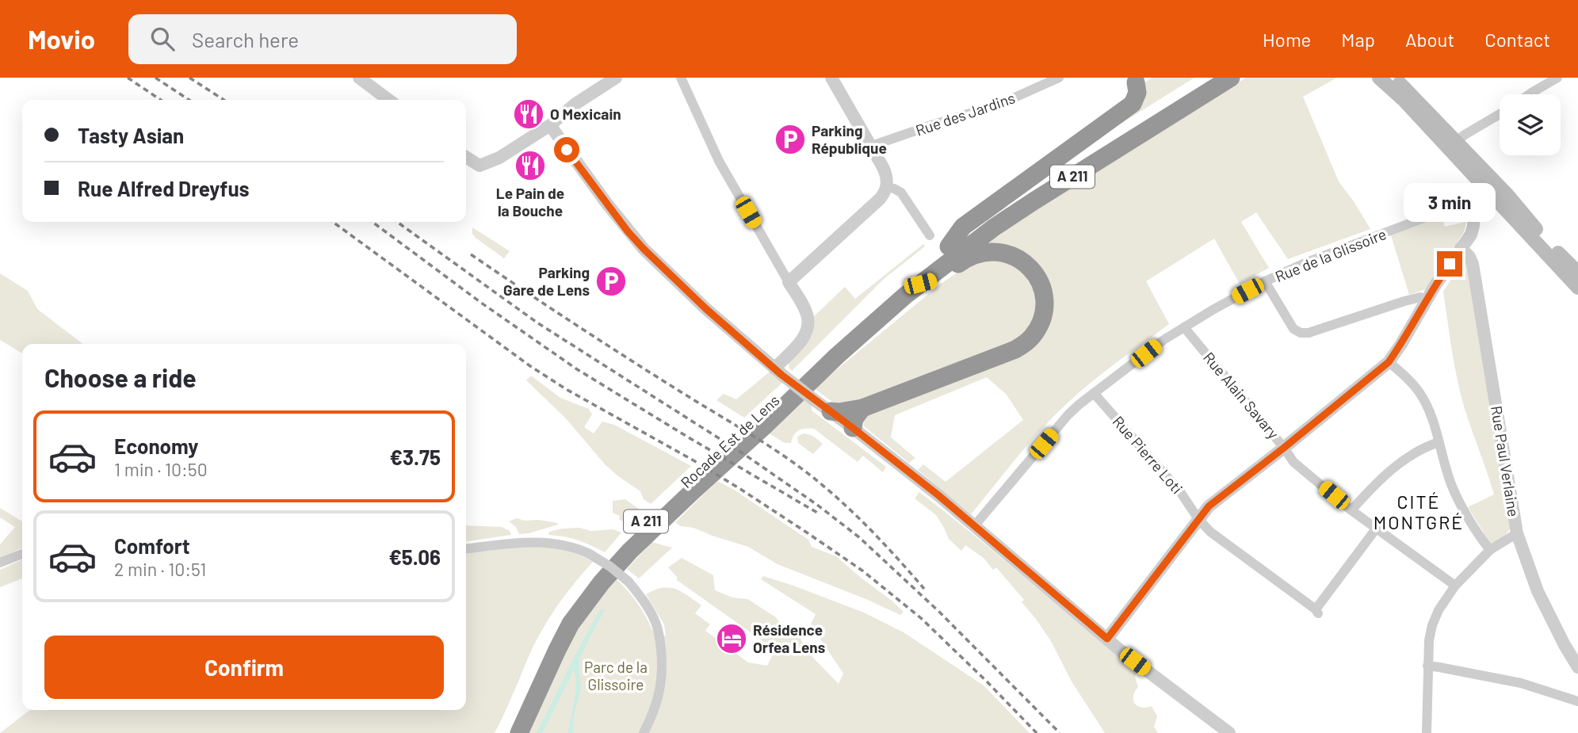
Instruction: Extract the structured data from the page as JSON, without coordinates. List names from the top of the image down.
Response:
{
  "streets": {
    "highway": ["A 211", "Rocade Est de Lens"],
    "street": [
      "Rue des Jardins",
      "Rue de la Glissoire",
      "Rue Alain Savary",
      "Rue Pierre Loti",
      "Rue Paul Verlaine"
    ]
  },
  "crossings": [
    ["A 211", "Rocade Est de Lens"],
    ["Rue de la Glissoire", "Rue Alain Savary"],
    ["Rue de la Glissoire", "Rue Pierre Loti"],
    ["Rue Alain Savary", "Rue Pierre Loti"]
  ],
  "districts": ["CITÉ MONTGRÉ"],
  "parks": ["Parc de la Glissoire"],
  "places": {
    "restaurant": ["O Mexicain", "Le Pain de la Bouche"],
    "parking": ["Parking République", "Parking Gare de Lens"],
    "hotel": ["Résidence Orfea Lens"]
  },
  "page": {
    "header": "Movio",
    "search": "Search here",
    "nav": [
      "Home",
      "Map",
      "About",
      "Contact"
    ],
    "banner": ["Tasty Asian", "Rue Alfred Dreyfus"],
    "bubble": "3 min",
    "heading": "Choose a ride",
    "list": [
      {
        "name": "Economy",
        "note": "1 min · 10:50",
        "value": "€3.75"
      },
      {
        "name": "Comfort",
        "note": "2 min · 10:51",
        "value": "€5.06"
      }
    ],
    "buttons": "Confirm"
  }
}
